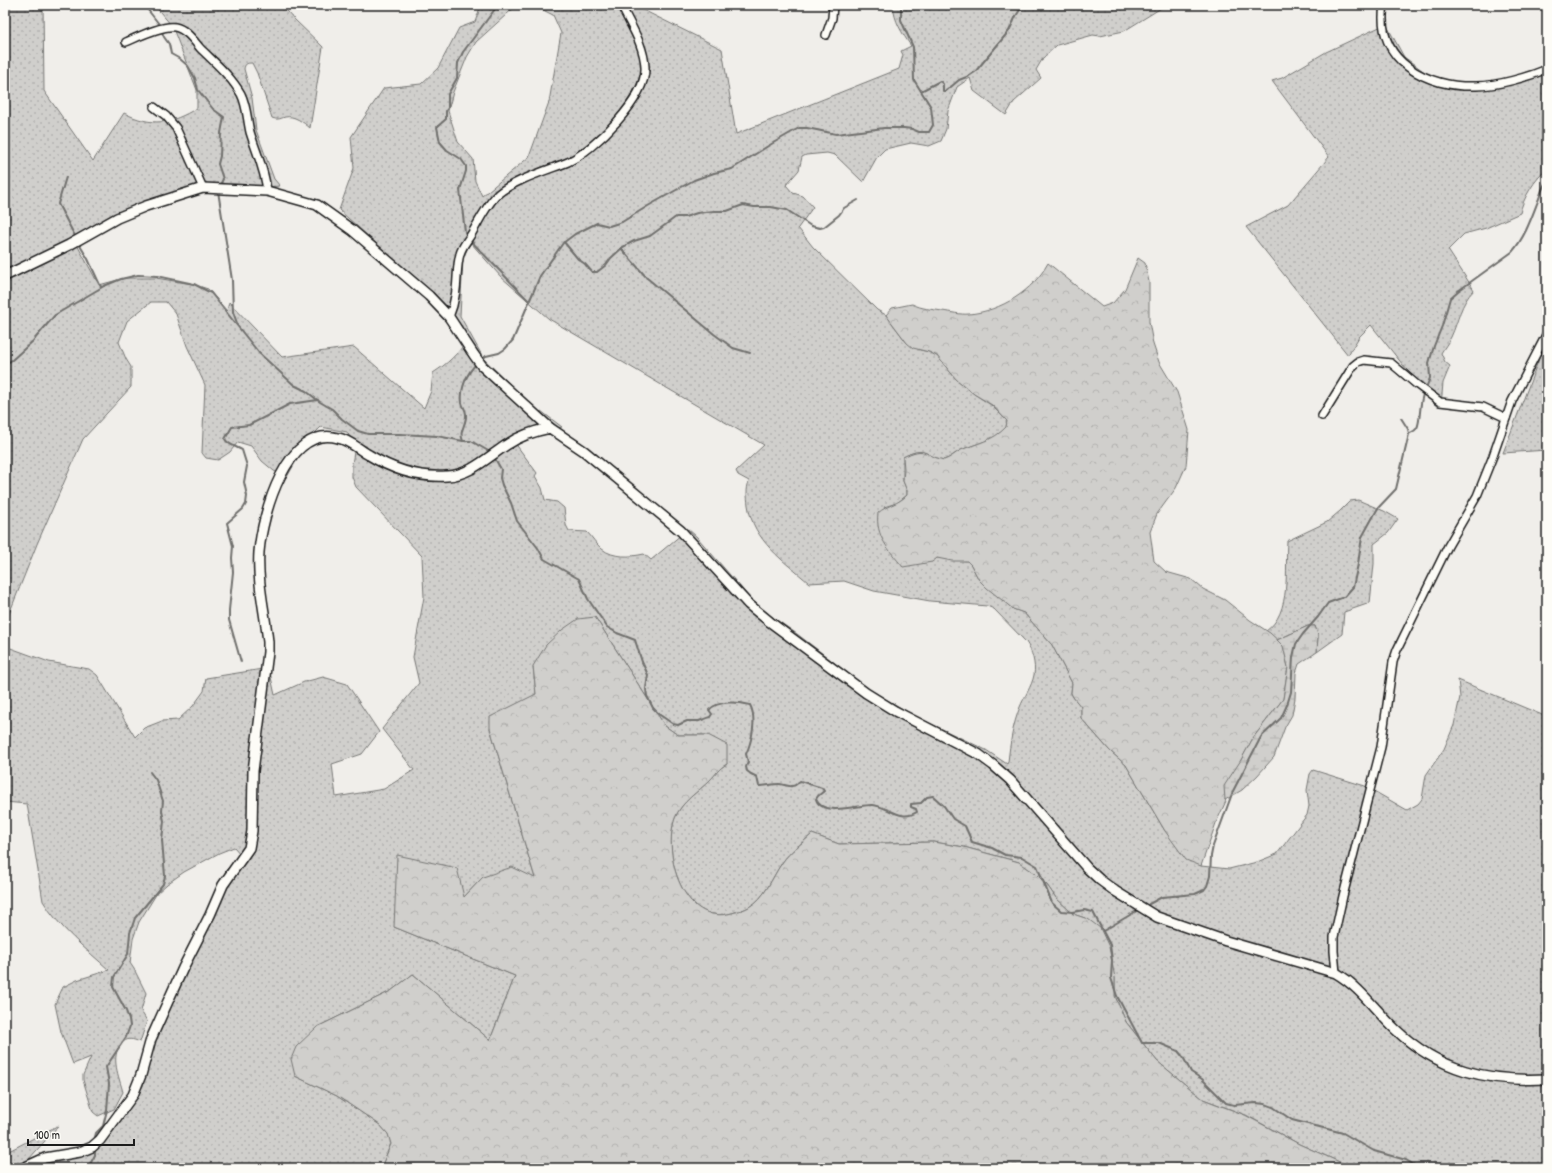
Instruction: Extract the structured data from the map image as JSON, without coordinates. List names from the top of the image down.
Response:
{
  "scale_bar": "100 m"
}
